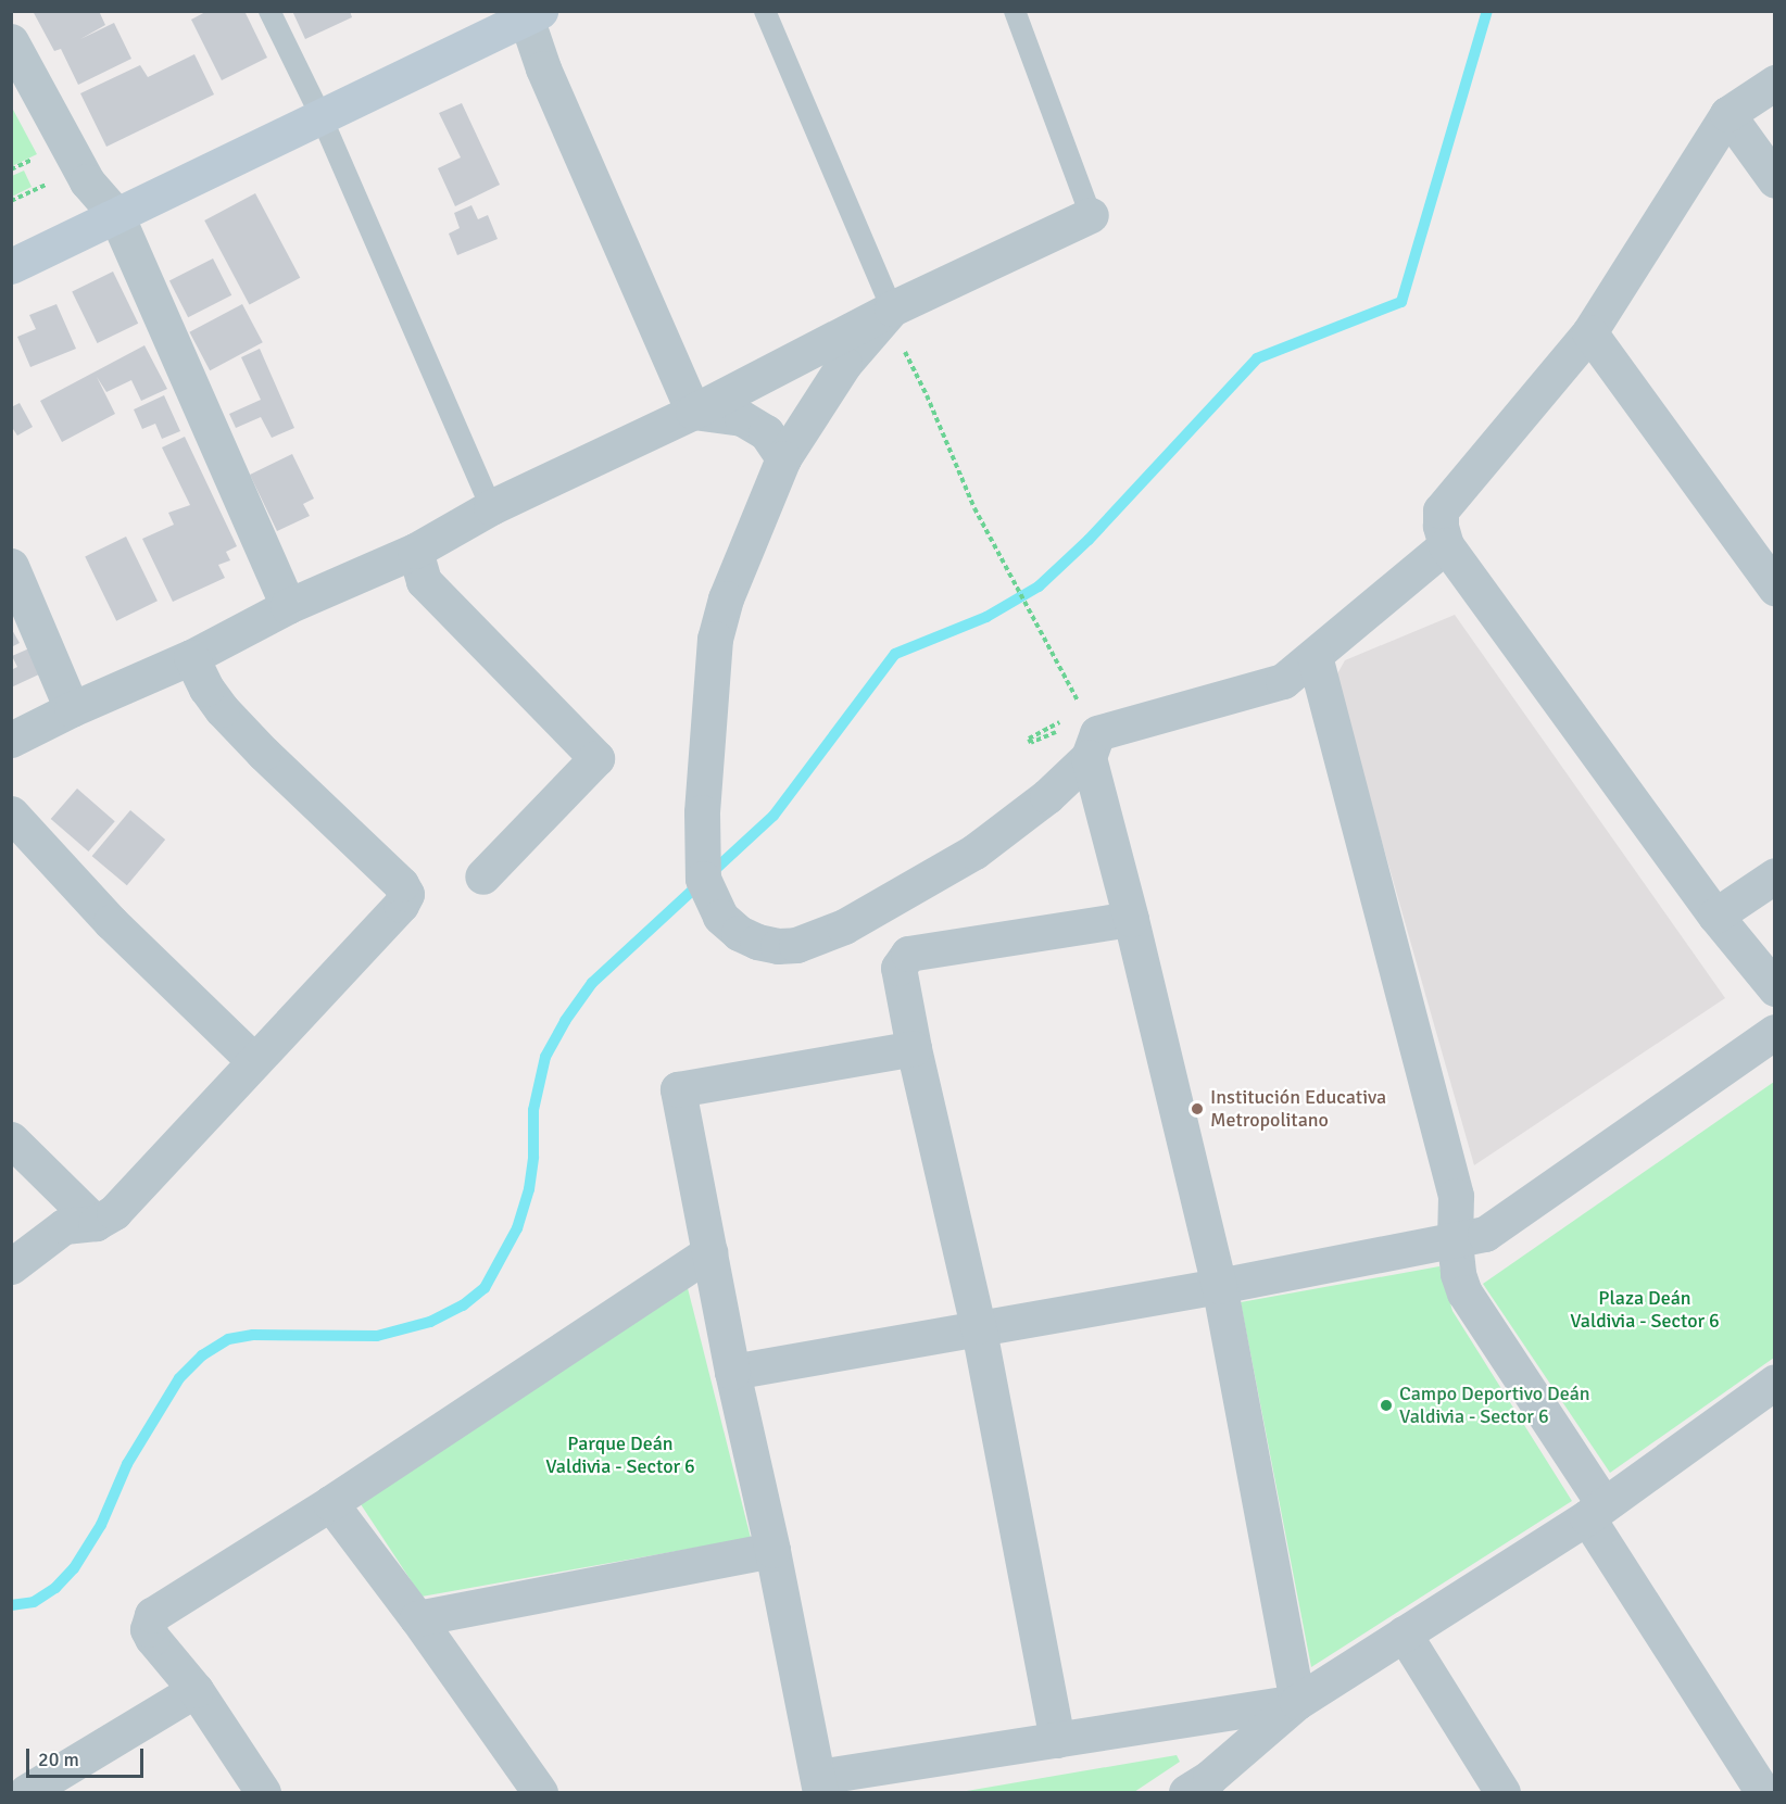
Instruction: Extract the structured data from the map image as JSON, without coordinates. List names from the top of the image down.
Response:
{
  "parks": ["Plaza Deán Valdivia - Sector 6", "Parque Deán Valdivia - Sector 6"],
  "places": ["Institución Educativa Metropolitano", "Campo Deportivo Deán Valdivia - Sector 6"],
  "scale_bar": "20 m"
}
